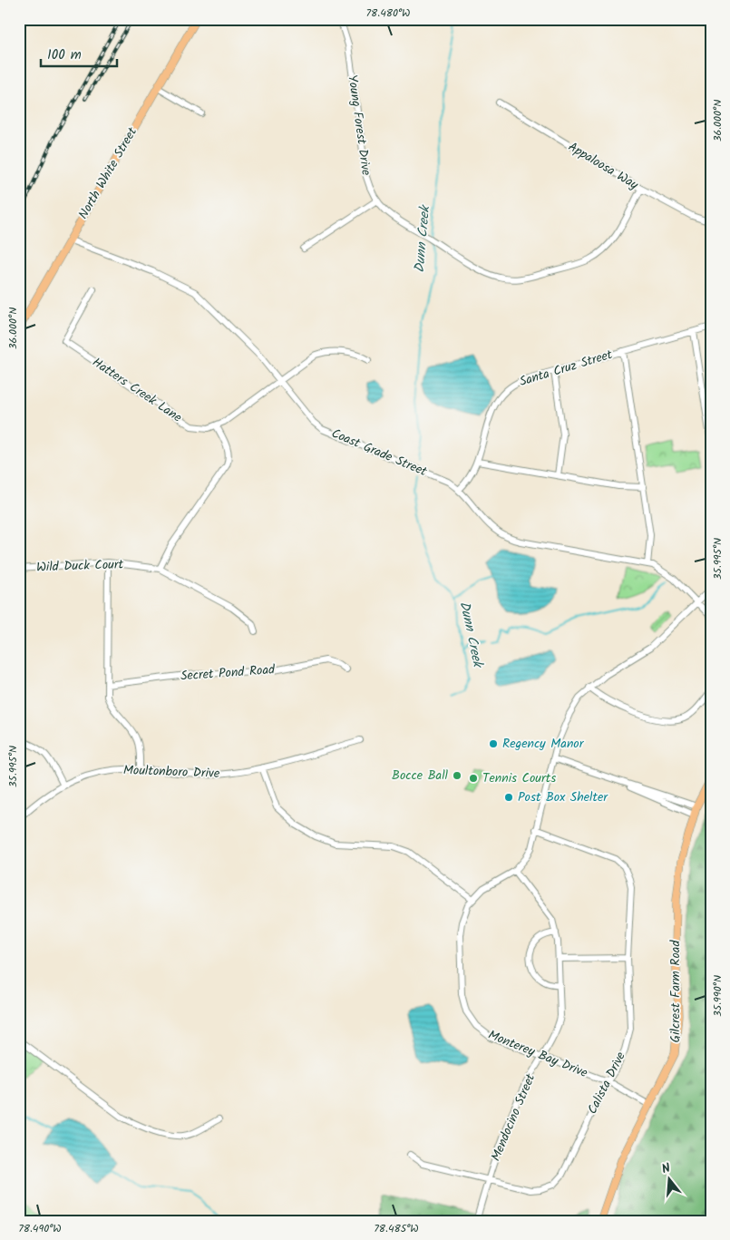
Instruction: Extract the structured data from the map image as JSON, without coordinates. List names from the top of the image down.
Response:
{
  "streets": {
    "main road": ["North White Street", "Gilcrest Farm Road"],
    "street": [
      "Young Forest Drive",
      "Appaloosa Way",
      "Santa Cruz Street",
      "Hatters Creek Lane",
      "Coast Grade Street",
      "Wild Duck Court",
      "Secret Pond Road",
      "Moultonboro Drive",
      "Monterey Bay Drive",
      "Calista Drive",
      "Mendocino Street"
    ]
  },
  "crossings": [
    ["Young Forest Drive", "Appaloosa Way"],
    ["North White Street", "Coast Grade Street"],
    ["Santa Cruz Street", "Coast Grade Street"],
    ["Coast Grade Street", "Monterey Bay Drive"],
    ["Gilcrest Farm Road", "Monterey Bay Drive"],
    ["Monterey Bay Drive", "Calista Drive"],
    ["Monterey Bay Drive", "Mendocino Street"],
    ["Calista Drive", "Mendocino Street"]
  ],
  "water": ["Dunn Creek"],
  "places": [
    "Regency Manor",
    "Bocce Ball",
    "Tennis Courts",
    "Post Box Shelter"
  ],
  "scale_bar": "100 m",
  "north": "top",
  "coordinates": [
    "78.480°W",
    "36.000°N",
    "35.995°N",
    "35.990°N",
    "78.490°W",
    "78.485°W"
  ]
}
